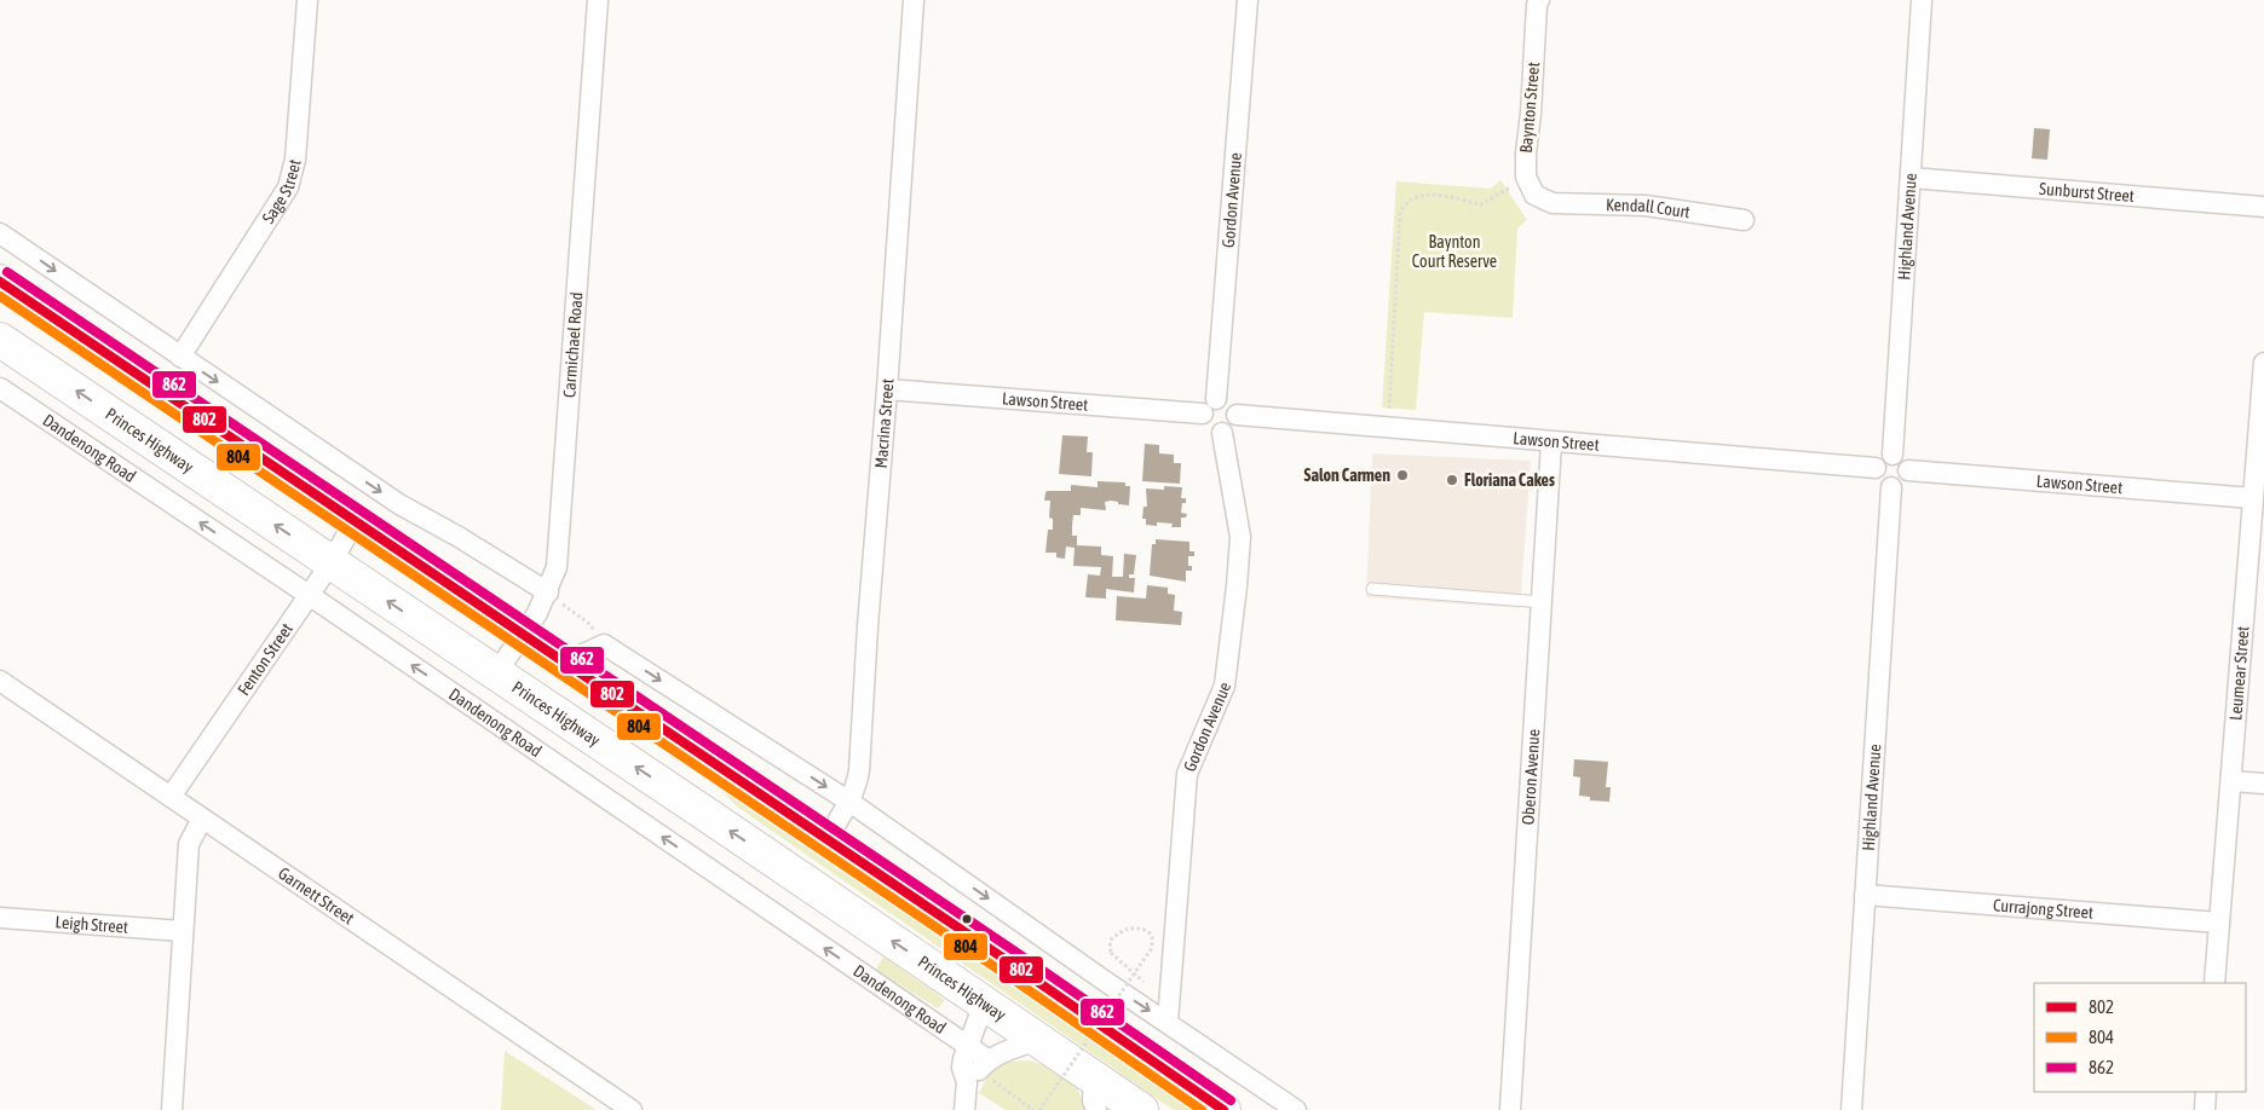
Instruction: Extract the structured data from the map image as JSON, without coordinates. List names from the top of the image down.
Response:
{
  "streets": {
    "highway": ["Princes Highway"],
    "street": [
      "Baynton Street",
      "Sage Street",
      "Sunburst Street",
      "Gordon Avenue",
      "Kendall Court",
      "Highland Avenue",
      "Carmichael Road",
      "Lawson Street",
      "Macrina Street",
      "Dandenong Road",
      "Fenton Street",
      "Leumear Street",
      "Oberon Avenue",
      "Garnett Street",
      "Currajong Street",
      "Leigh Street"
    ]
  },
  "crossings": [
    ["Baynton Street", "Kendall Court"],
    ["Sunburst Street", "Highland Avenue"],
    ["Gordon Avenue", "Lawson Street"],
    ["Highland Avenue", "Lawson Street"],
    ["Highland Avenue", "Currajong Street"],
    ["Carmichael Road", "Princes Highway"],
    ["Lawson Street", "Macrina Street"],
    ["Lawson Street", "Leumear Street"],
    ["Lawson Street", "Oberon Avenue"],
    ["Princes Highway", "Fenton Street"],
    ["Dandenong Road", "Fenton Street"],
    ["Fenton Street", "Garnett Street"],
    ["Leumear Street", "Currajong Street"]
  ],
  "parks": ["Baynton Court Reserve"],
  "places": ["Salon Carmen", "Floriana Cakes"],
  "lines": ["transit line 862", "transit line 802", "transit line 804"],
  "legend": ["802", "804", "862"]
}
